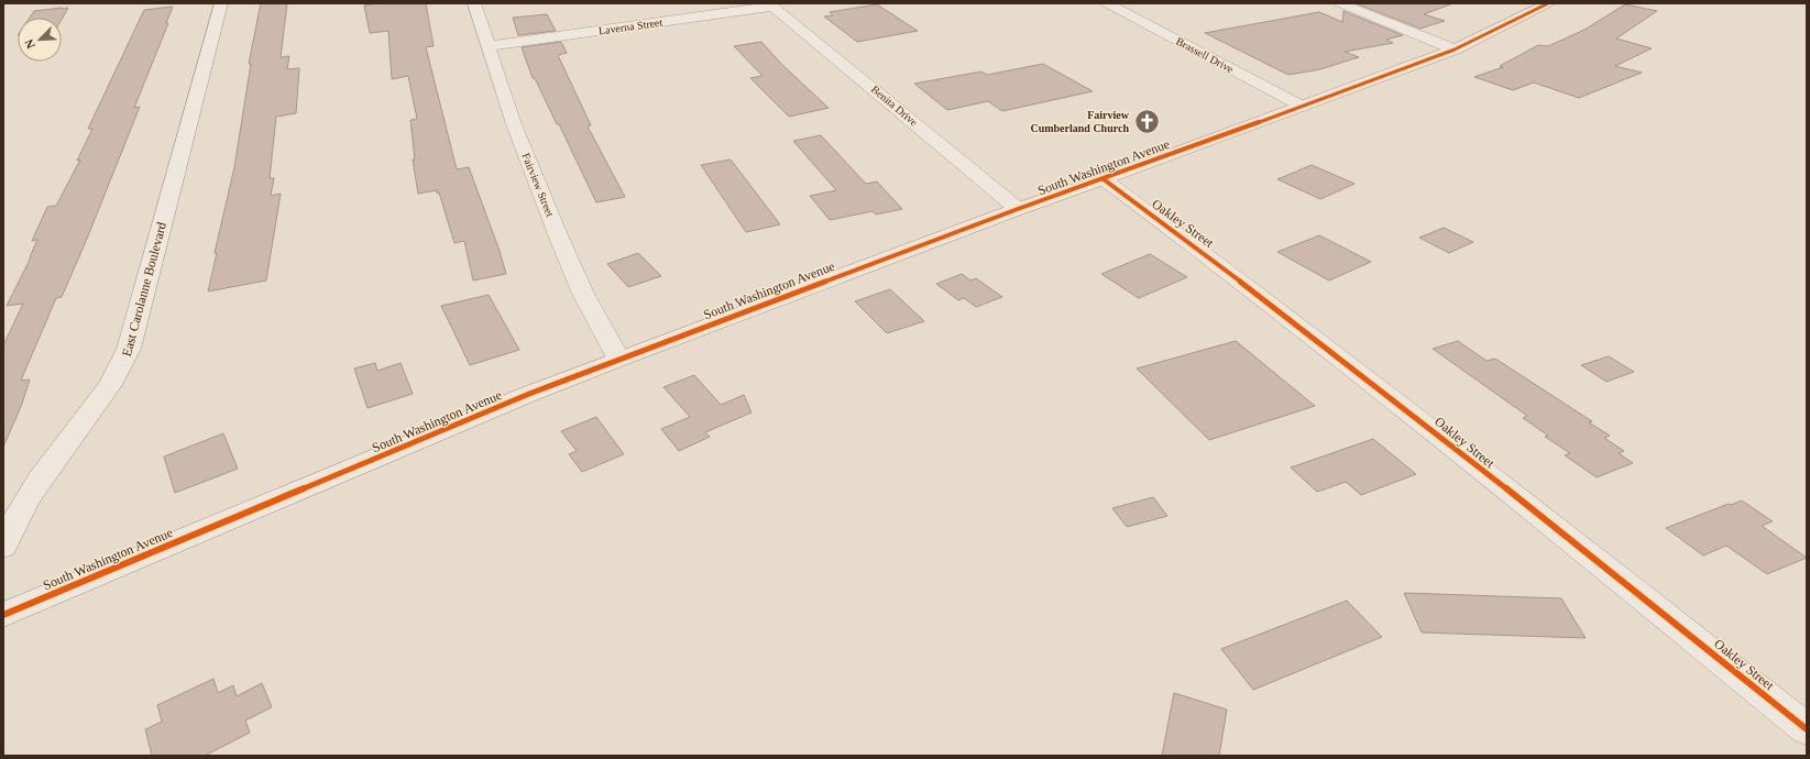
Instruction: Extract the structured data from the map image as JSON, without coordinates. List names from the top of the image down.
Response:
{
  "streets": {
    "street": [
      "Laverna Street",
      "Brassell Drive",
      "Benita Drive",
      "South Washington Avenue",
      "Fairview Street",
      "Oakley Street",
      "East Carolanne Boulevard"
    ]
  },
  "crossings": [
    ["Laverna Street", "Benita Drive"],
    ["Laverna Street", "Fairview Street"],
    ["Brassell Drive", "South Washington Avenue"],
    ["Benita Drive", "South Washington Avenue"],
    ["South Washington Avenue", "Fairview Street"],
    ["South Washington Avenue", "Oakley Street"]
  ],
  "places": {
    "church": ["Fairview Cumberland Church"]
  },
  "north": "bottom left"
}
